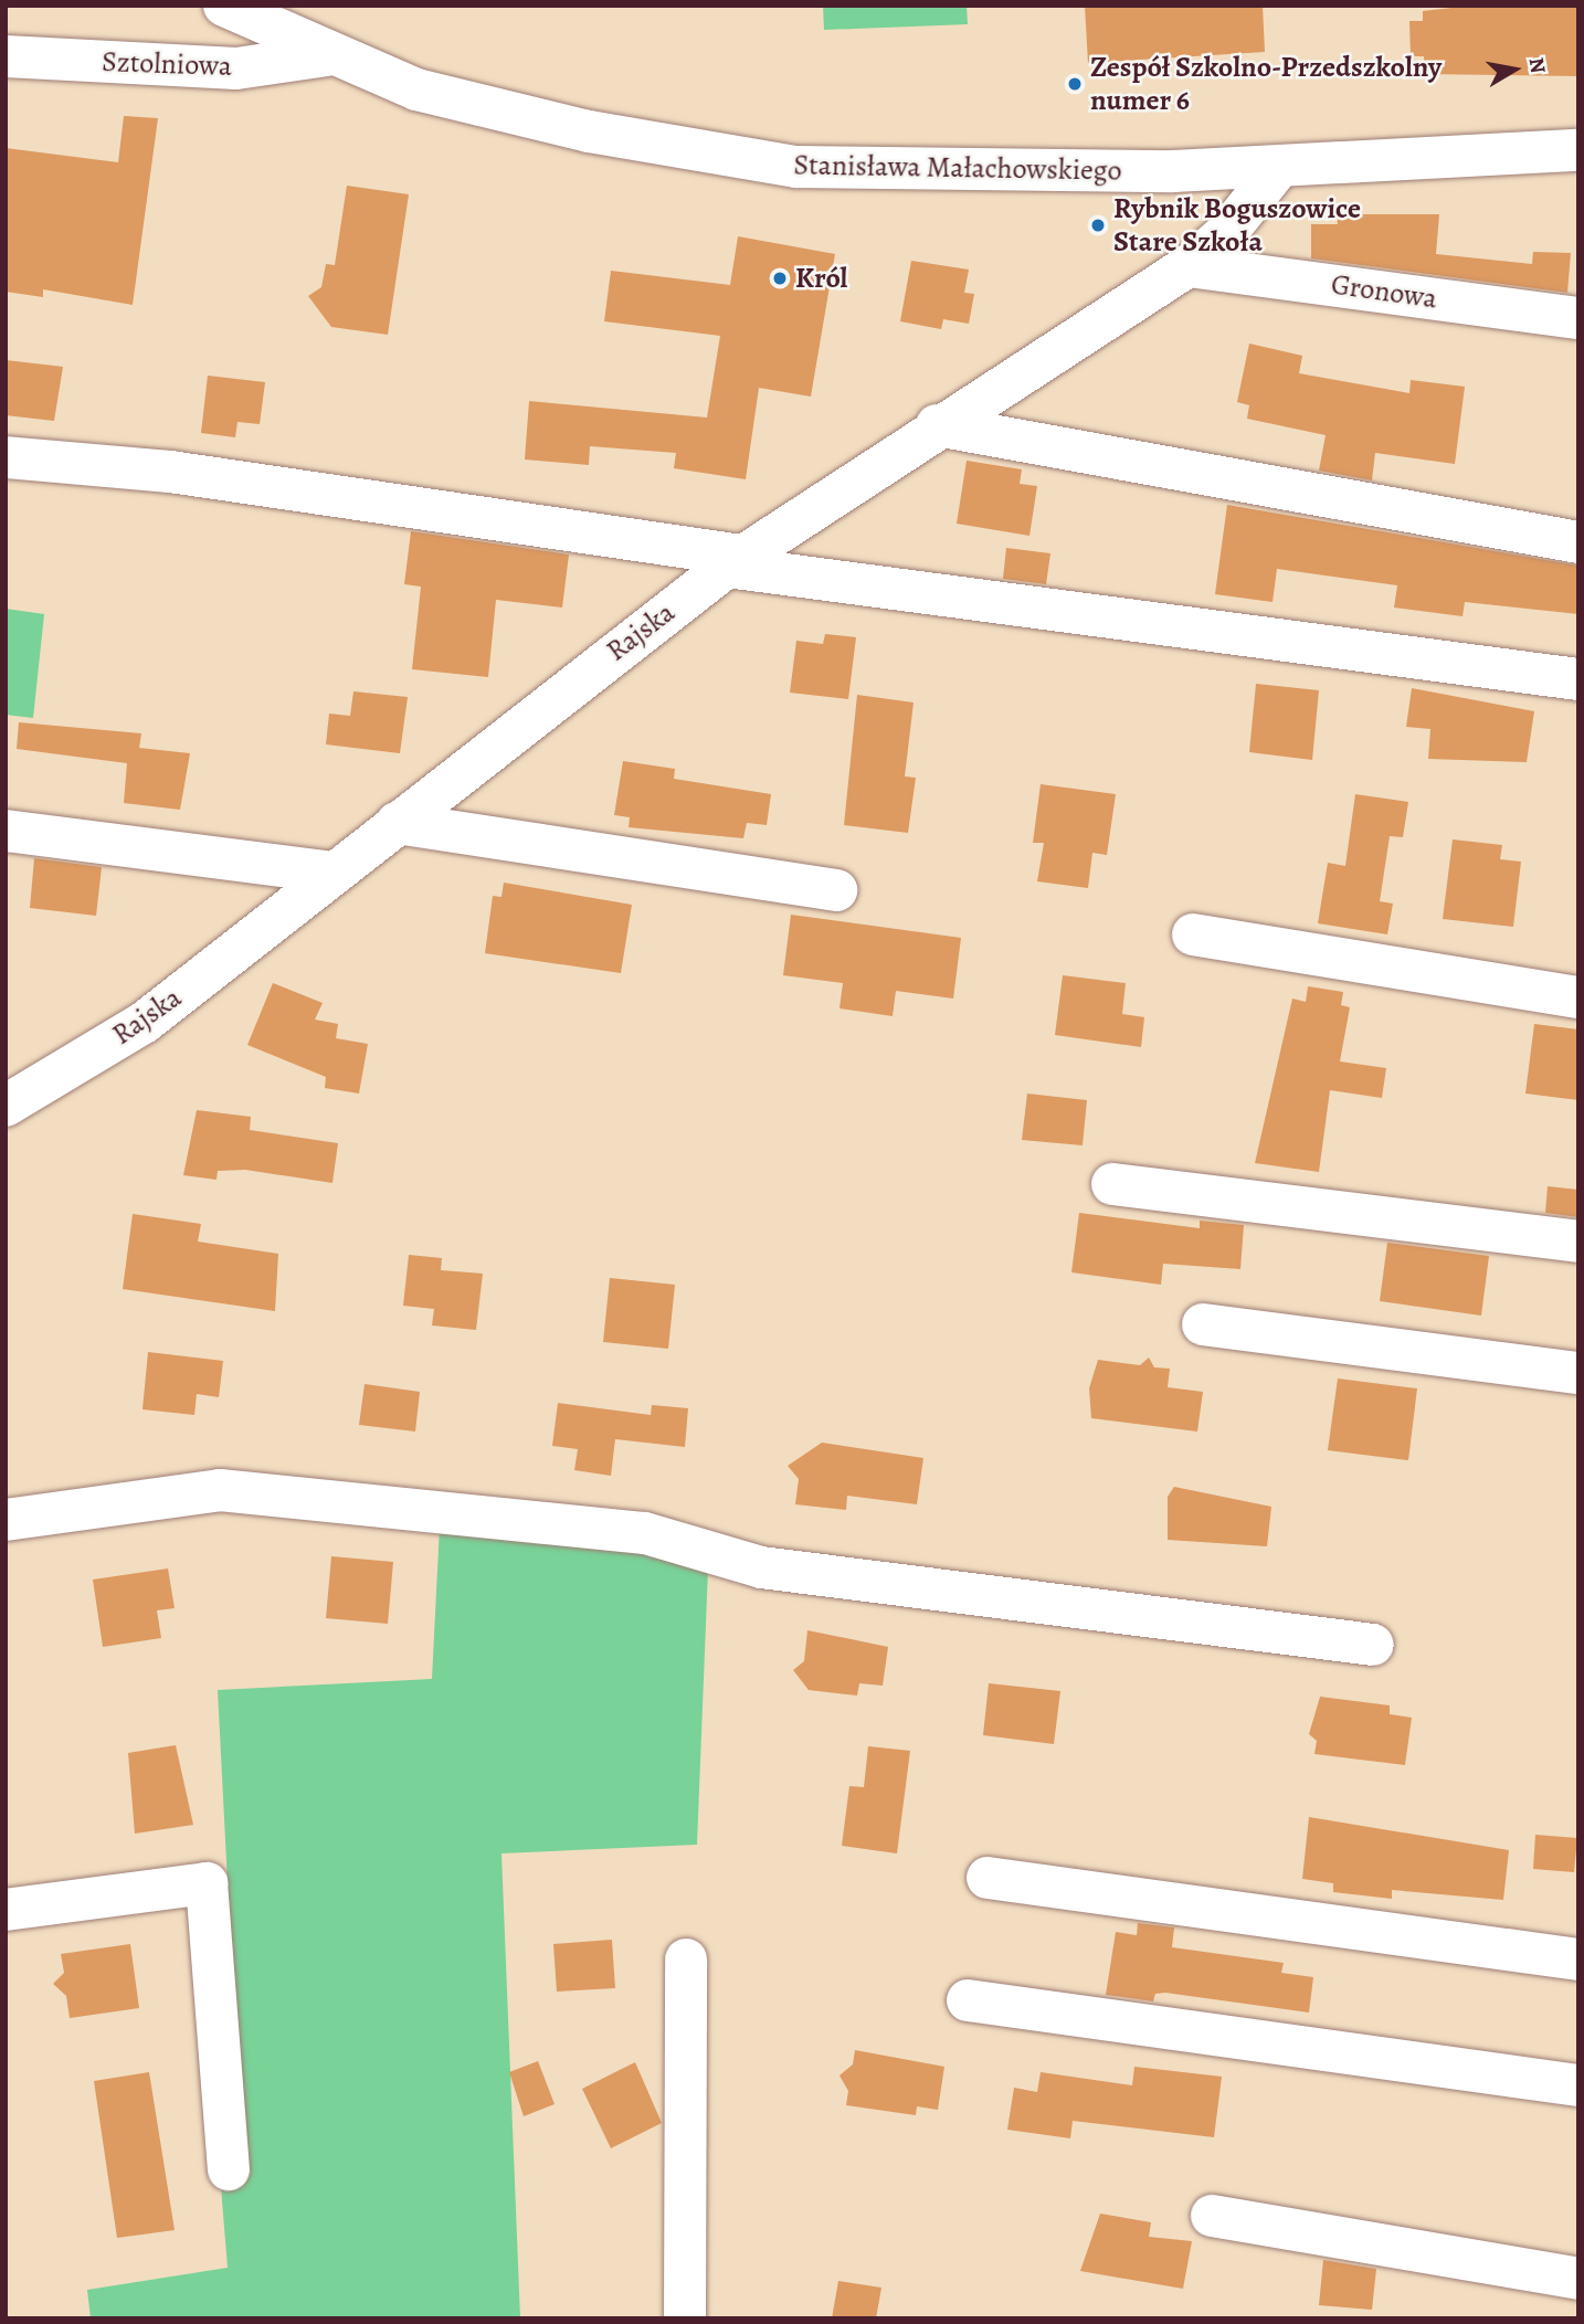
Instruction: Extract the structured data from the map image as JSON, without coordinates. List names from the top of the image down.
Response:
{
  "streets": {
    "street": [
      "Sztolniowa",
      "Stanisława Małachowskiego",
      "Gronowa",
      "Rajska"
    ]
  },
  "crossings": [
    ["Sztolniowa", "Stanisława Małachowskiego"],
    ["Stanisława Małachowskiego", "Rajska"],
    ["Gronowa", "Rajska"]
  ],
  "places": ["Zespół Szkolno-Przedszkolny numer 6", "Rybnik Boguszowice Stare Szkoła", "Król"],
  "north": "right"
}
